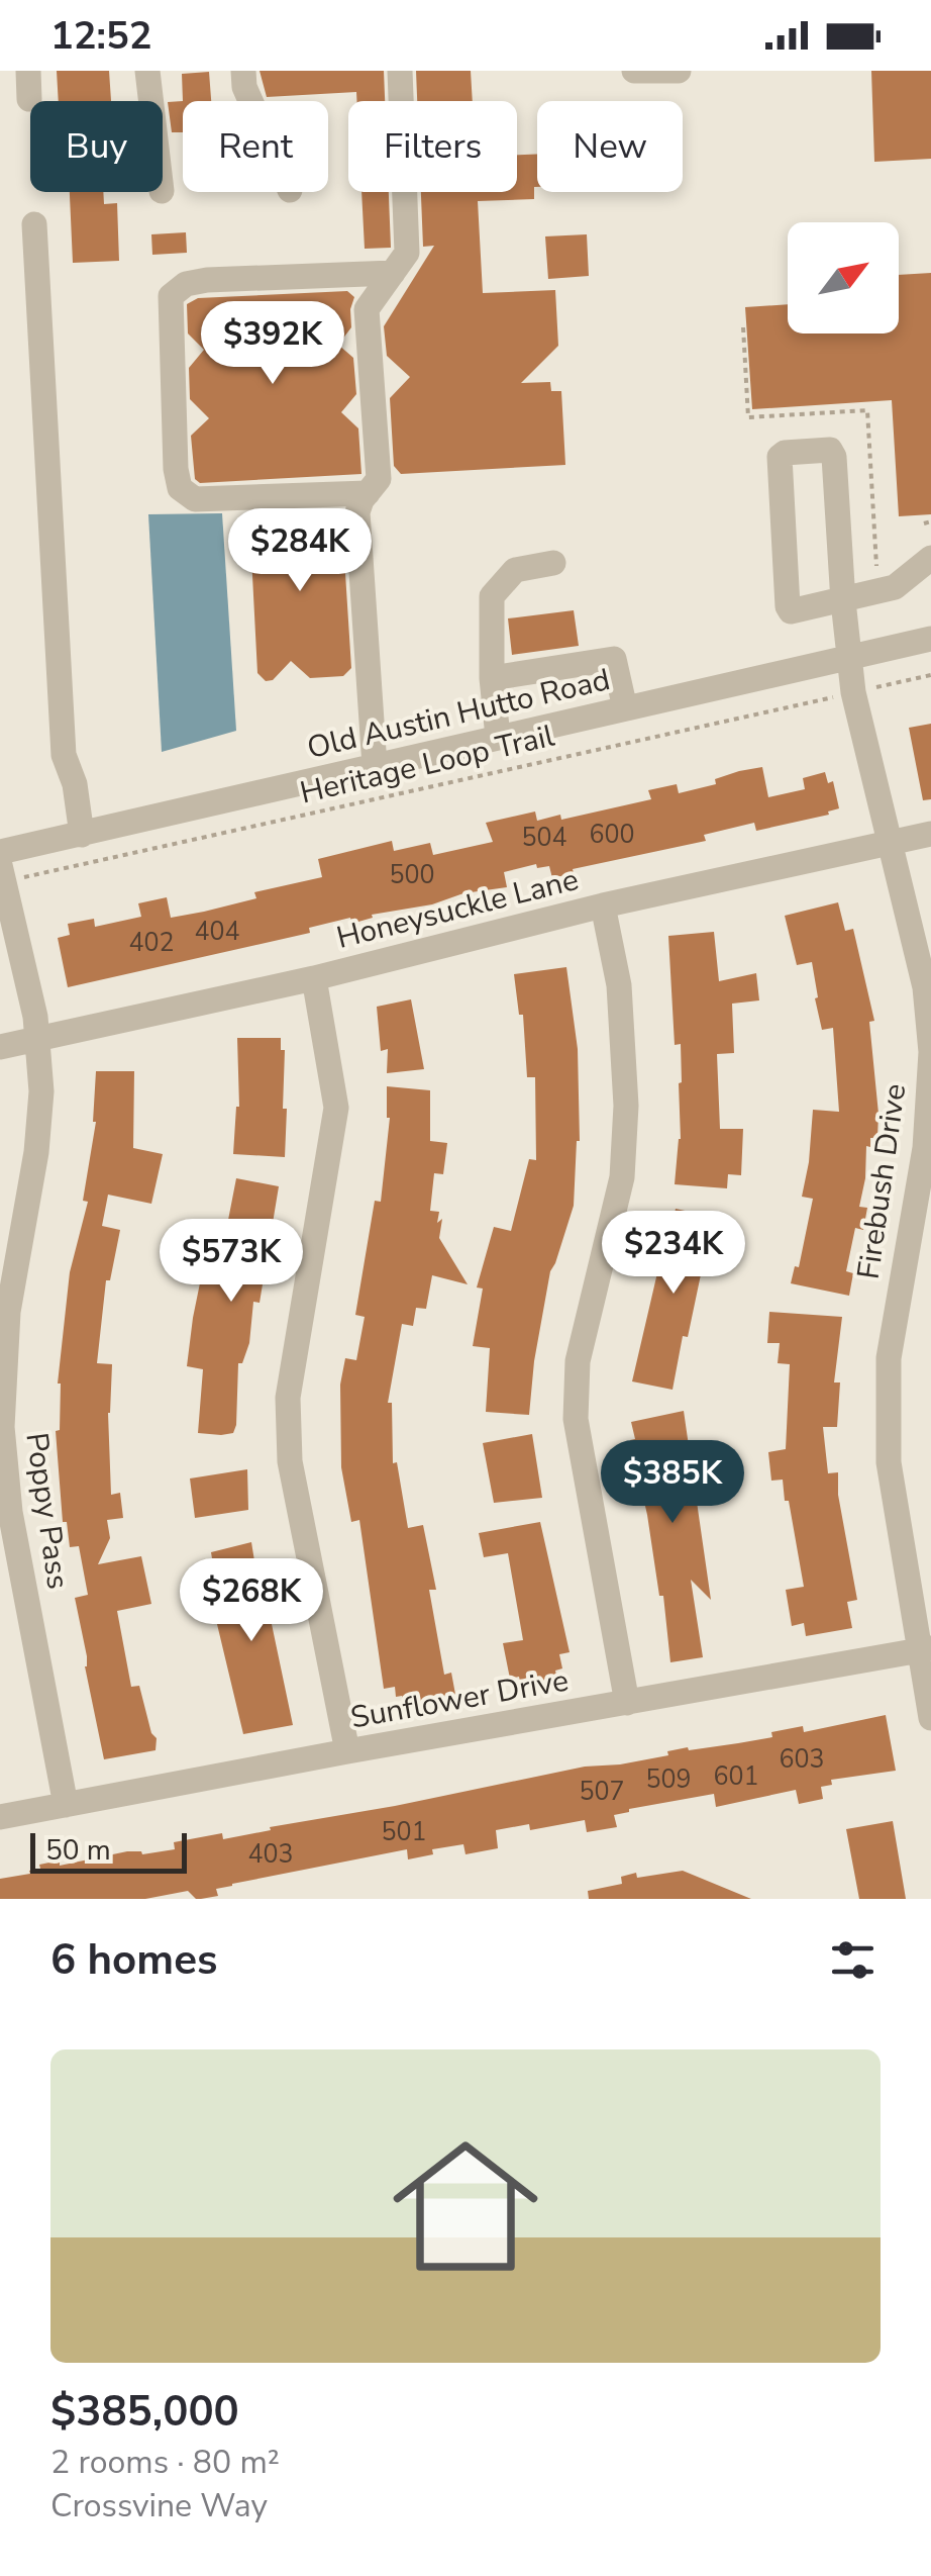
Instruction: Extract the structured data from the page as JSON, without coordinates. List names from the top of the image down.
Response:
{
  "streets": {
    "street": [
      "Old Austin Hutto Road",
      "Honeysuckle Lane",
      "Firebush Drive",
      "Poppy Pass",
      "Sunflower Drive"
    ],
    "path": ["Heritage Loop Trail"]
  },
  "crossings": [
    ["Old Austin Hutto Road", "Firebush Drive"],
    ["Honeysuckle Lane", "Firebush Drive"],
    ["Honeysuckle Lane", "Poppy Pass"],
    ["Firebush Drive", "Sunflower Drive"],
    ["Poppy Pass", "Sunflower Drive"]
  ],
  "house_numbers": [
    "600",
    "504",
    "500",
    "404",
    "402",
    "603",
    "601",
    "509",
    "507",
    "501",
    "403"
  ],
  "scale_bar": "50 m",
  "north": "top right",
  "page": {
    "status": "12:52",
    "chip": [
      "Buy",
      "Rent",
      "Filters",
      "New"
    ],
    "price": [
      "$392K",
      "$284K",
      "$234K",
      "$573K",
      "$385K",
      "$268K"
    ],
    "scale": "50 m",
    "heading": "6 homes",
    "list": [
      {
        "name": "$385,000",
        "note": "2 rooms · 80 m² · Crossvine Way"
      }
    ]
  }
}
